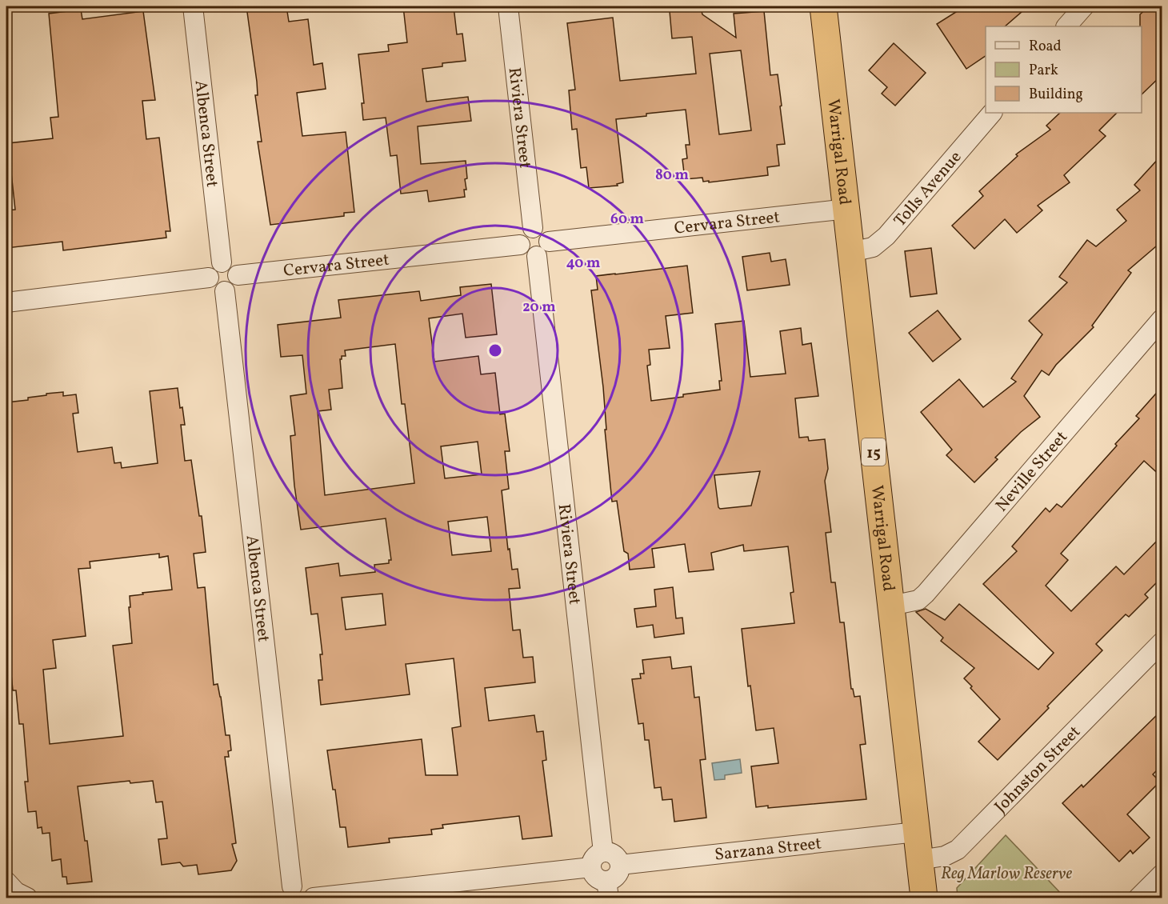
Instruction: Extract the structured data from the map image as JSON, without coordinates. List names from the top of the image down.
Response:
{
  "streets": {
    "highway": ["Warrigal Road", "15"],
    "street": [
      "Riviera Street",
      "Albenca Street",
      "Tolls Avenue",
      "Cervara Street",
      "Neville Street",
      "Johnston Street",
      "Sarzana Street"
    ]
  },
  "crossings": [
    ["Riviera Street", "Cervara Street"],
    ["Albenca Street", "Cervara Street"],
    ["Warrigal Road", "Tolls Avenue"],
    ["Warrigal Road", "Cervara Street"],
    ["Warrigal Road", "Neville Street"],
    ["Warrigal Road", "Johnston Street"],
    ["Warrigal Road", "Sarzana Street"]
  ],
  "parks": ["Reg Marlow Reserve"],
  "legend": ["Road", "Park", "Building"],
  "rings": [
    "80 m",
    "60 m",
    "40 m",
    "20 m"
  ]
}
